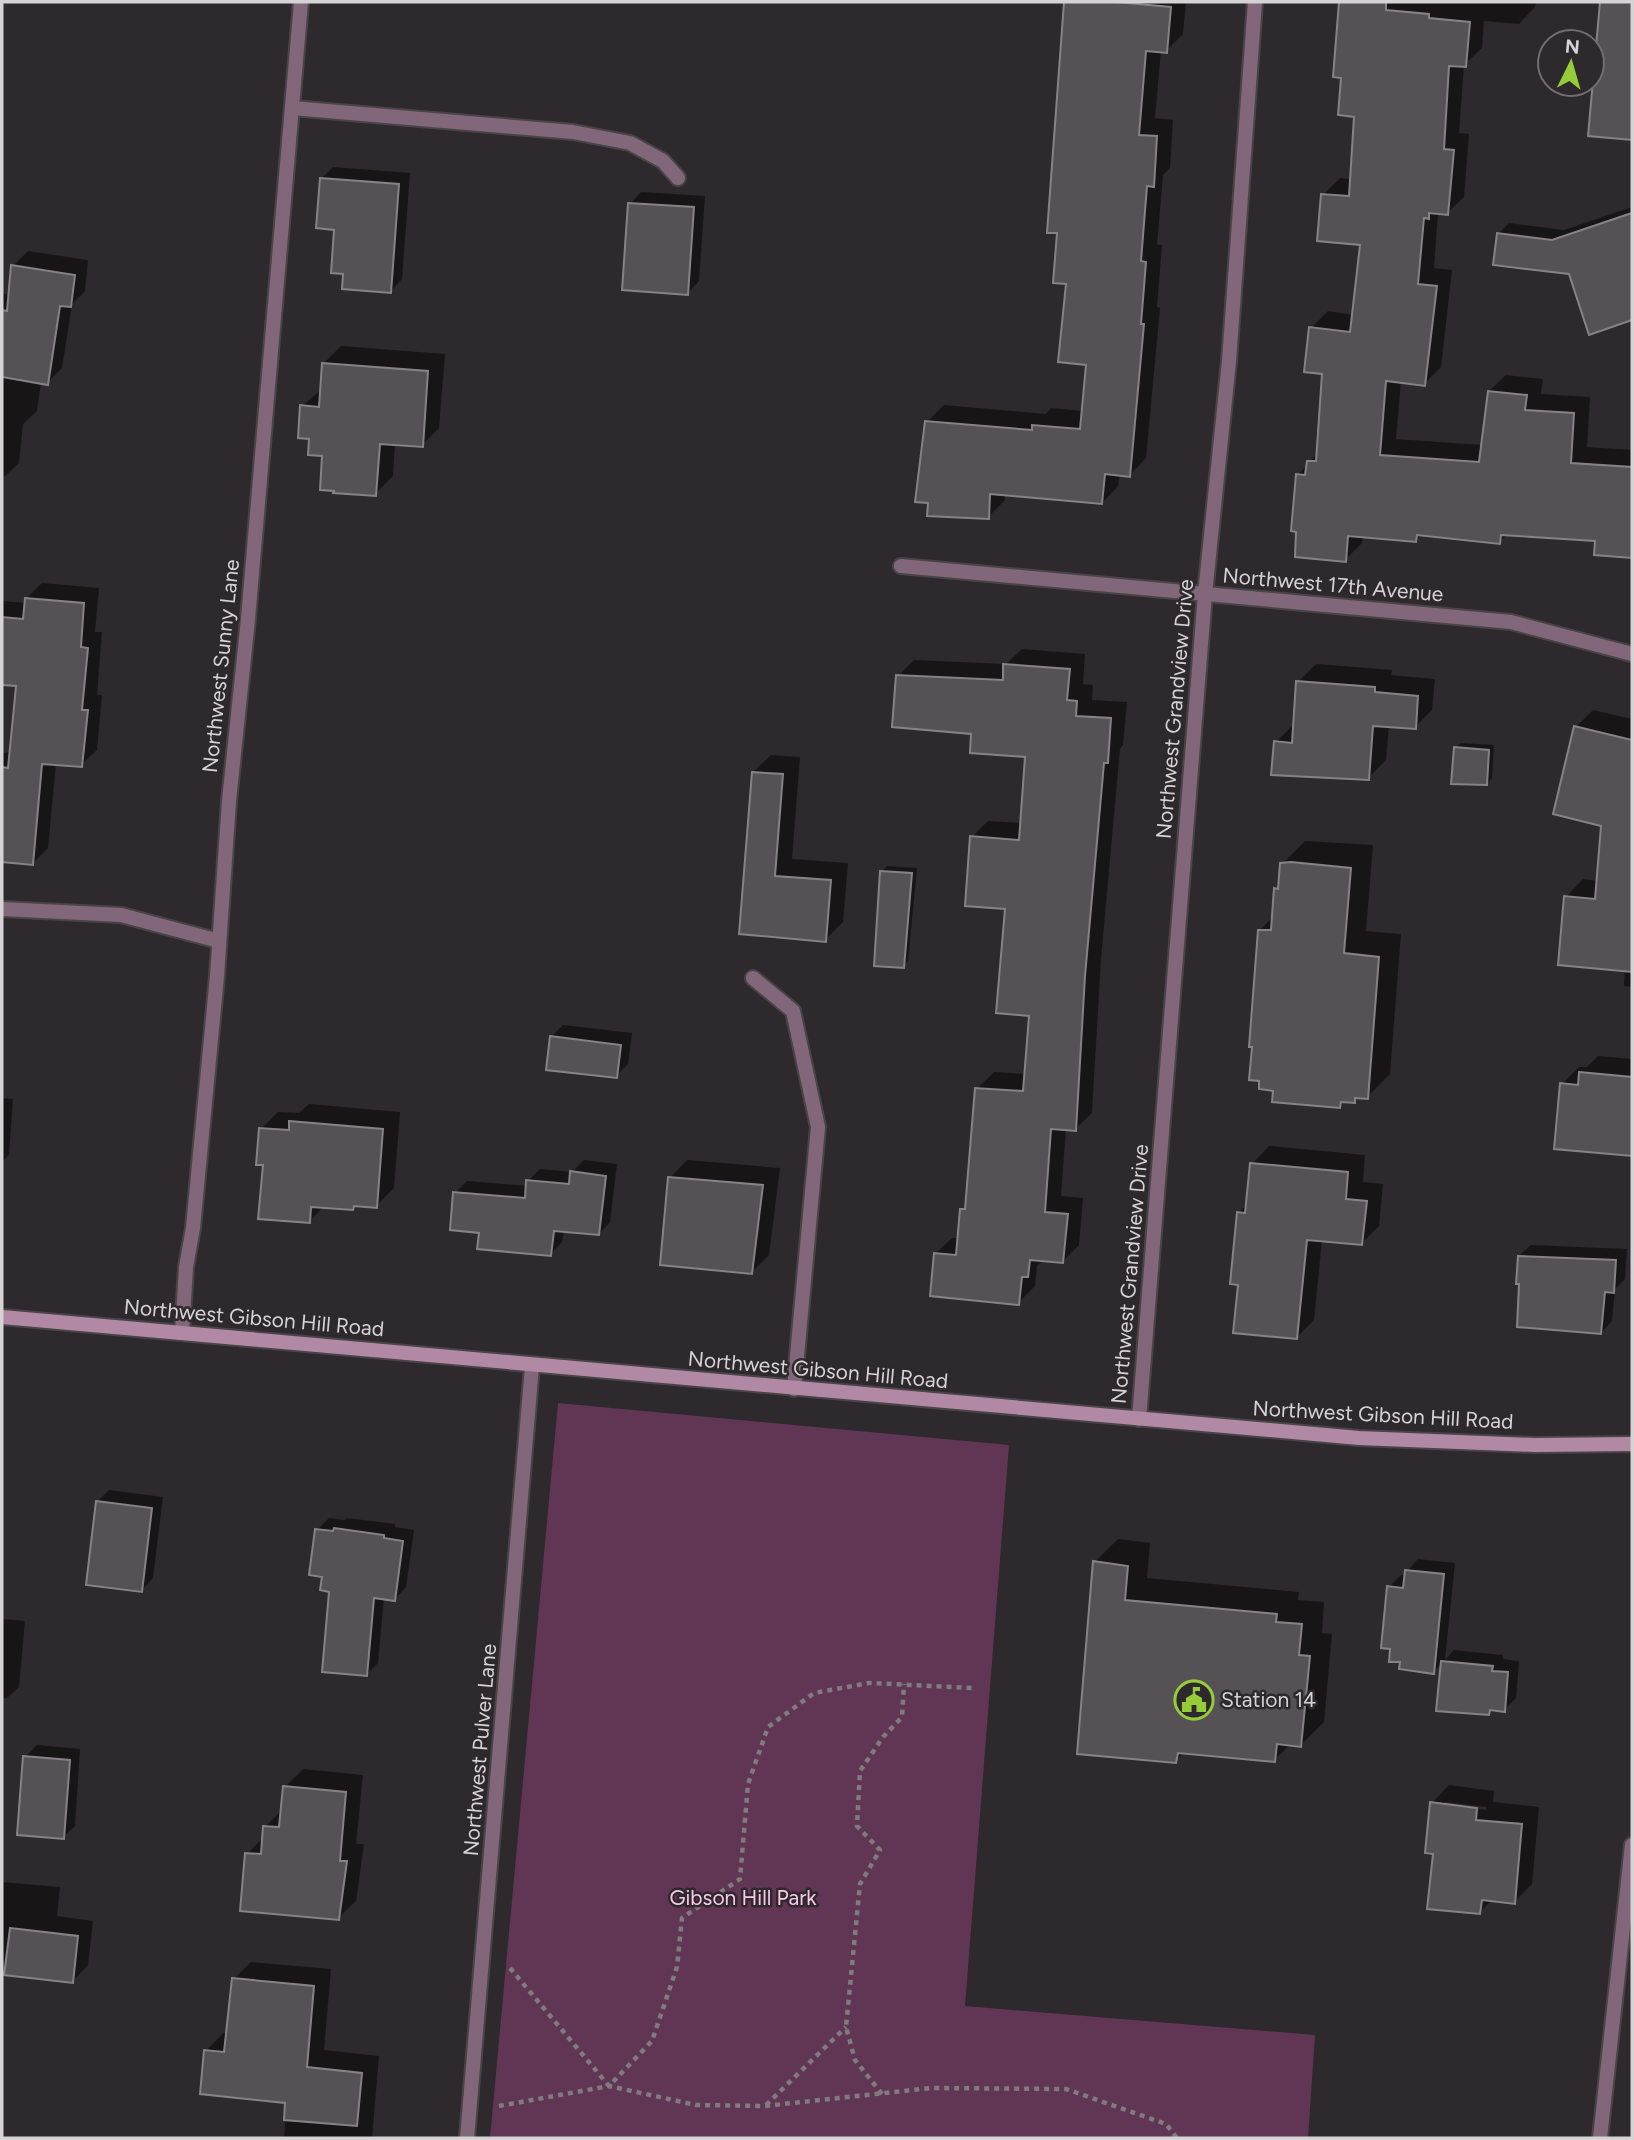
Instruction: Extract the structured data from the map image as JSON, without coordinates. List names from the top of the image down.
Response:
{
  "streets": {
    "main road": ["Northwest Gibson Hill Road"],
    "street": [
      "Northwest 17th Avenue",
      "Northwest Sunny Lane",
      "Northwest Grandview Drive",
      "Northwest Pulver Lane"
    ]
  },
  "crossings": [
    ["Northwest 17th Avenue", "Northwest Grandview Drive"],
    ["Northwest Sunny Lane", "Northwest Gibson Hill Road"],
    ["Northwest Grandview Drive", "Northwest Gibson Hill Road"],
    ["Northwest Gibson Hill Road", "Northwest Pulver Lane"]
  ],
  "parks": ["Gibson Hill Park"],
  "places": {
    "public building": ["Station 14"]
  },
  "north": "top"
}
